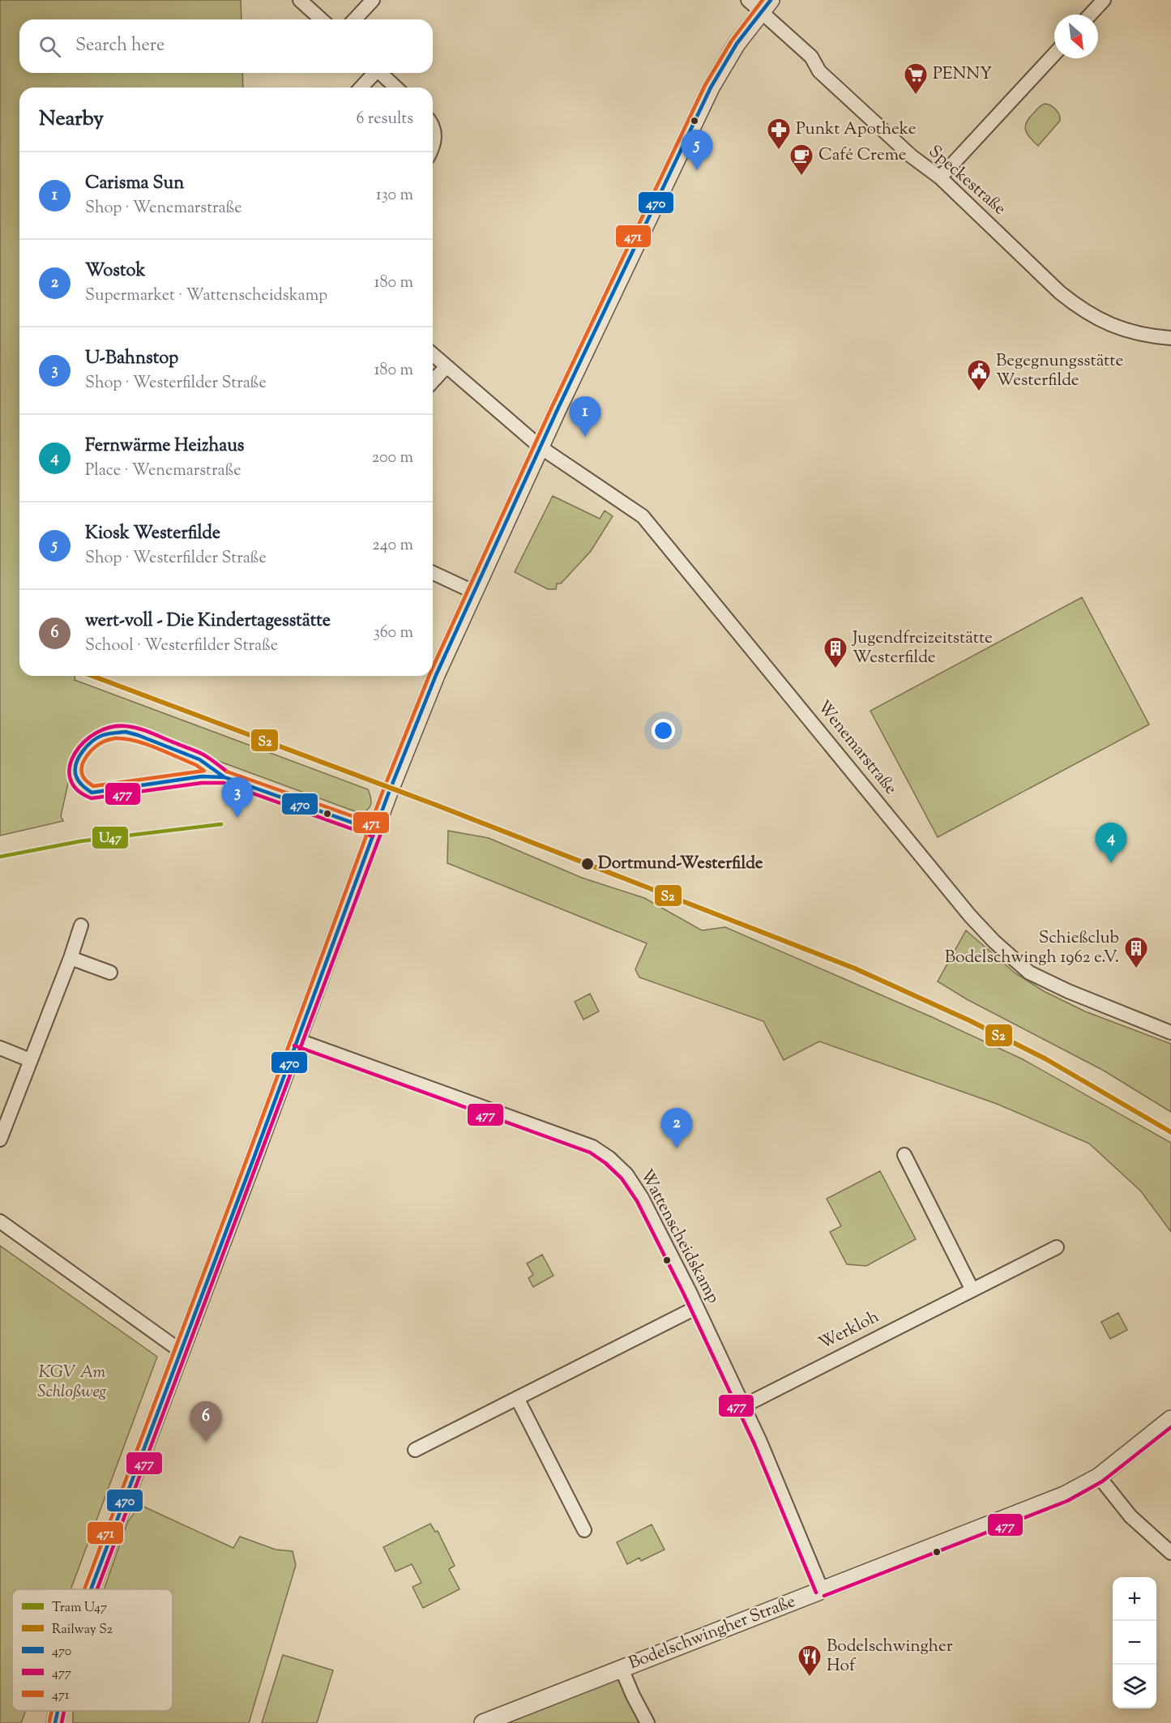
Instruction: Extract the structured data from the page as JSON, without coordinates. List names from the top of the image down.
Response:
{
  "streets": {
    "street": [
      "Speckestraße",
      "Wenemarstraße",
      "Wattenscheidskamp",
      "Werkloh",
      "Bodelschwingher Straße"
    ]
  },
  "crossings": [
    ["Wattenscheidskamp", "Werkloh"],
    ["Wattenscheidskamp", "Bodelschwingher Straße"]
  ],
  "parks": ["KGV Am Schloßweg"],
  "places": {
    "supermarket": ["PENNY"],
    "pharmacy": ["Punkt Apotheke"],
    "cafe": ["Café Creme"],
    "public building": ["Begegnungsstätte Westerfilde"],
    "building": ["Jugendfreizeitstätte Westerfilde", "Schießclub Bodelschwingh 1962 e.V."],
    "other": ["Dortmund-Westerfilde"],
    "restaurant": ["Bodelschwingher Hof"]
  },
  "lines": [
    "transit line 470",
    "transit line 471",
    "rail line S2",
    "transit line 477",
    "tram line U47"
  ],
  "legend": [
    "Tram U47",
    "Railway S2",
    "470",
    "477",
    "471"
  ],
  "north": "bottom right",
  "page": {
    "search": "Search here",
    "heading": ["Nearby", "6 results"],
    "pins": [
      "5",
      "1",
      "3",
      "4",
      "2",
      "6"
    ],
    "list": [
      {
        "mark": "1",
        "name": "Carisma Sun",
        "note": "Shop · Wenemarstraße",
        "value": "130 m"
      },
      {
        "mark": "2",
        "name": "Wostok",
        "note": "Supermarket · Wattenscheidskamp",
        "value": "180 m"
      },
      {
        "mark": "3",
        "name": "U-Bahnstop",
        "note": "Shop · Westerfilder Straße",
        "value": "180 m"
      },
      {
        "mark": "4",
        "name": "Fernwärme Heizhaus",
        "note": "Place · Wenemarstraße",
        "value": "200 m"
      },
      {
        "mark": "5",
        "name": "Kiosk Westerfilde",
        "note": "Shop · Westerfilder Straße",
        "value": "240 m"
      },
      {
        "mark": "6",
        "name": "wert-voll - Die Kindertagesstätte",
        "note": "School · Westerfilder Straße",
        "value": "360 m"
      }
    ],
    "map_buttons": ["+", "−"]
  }
}
